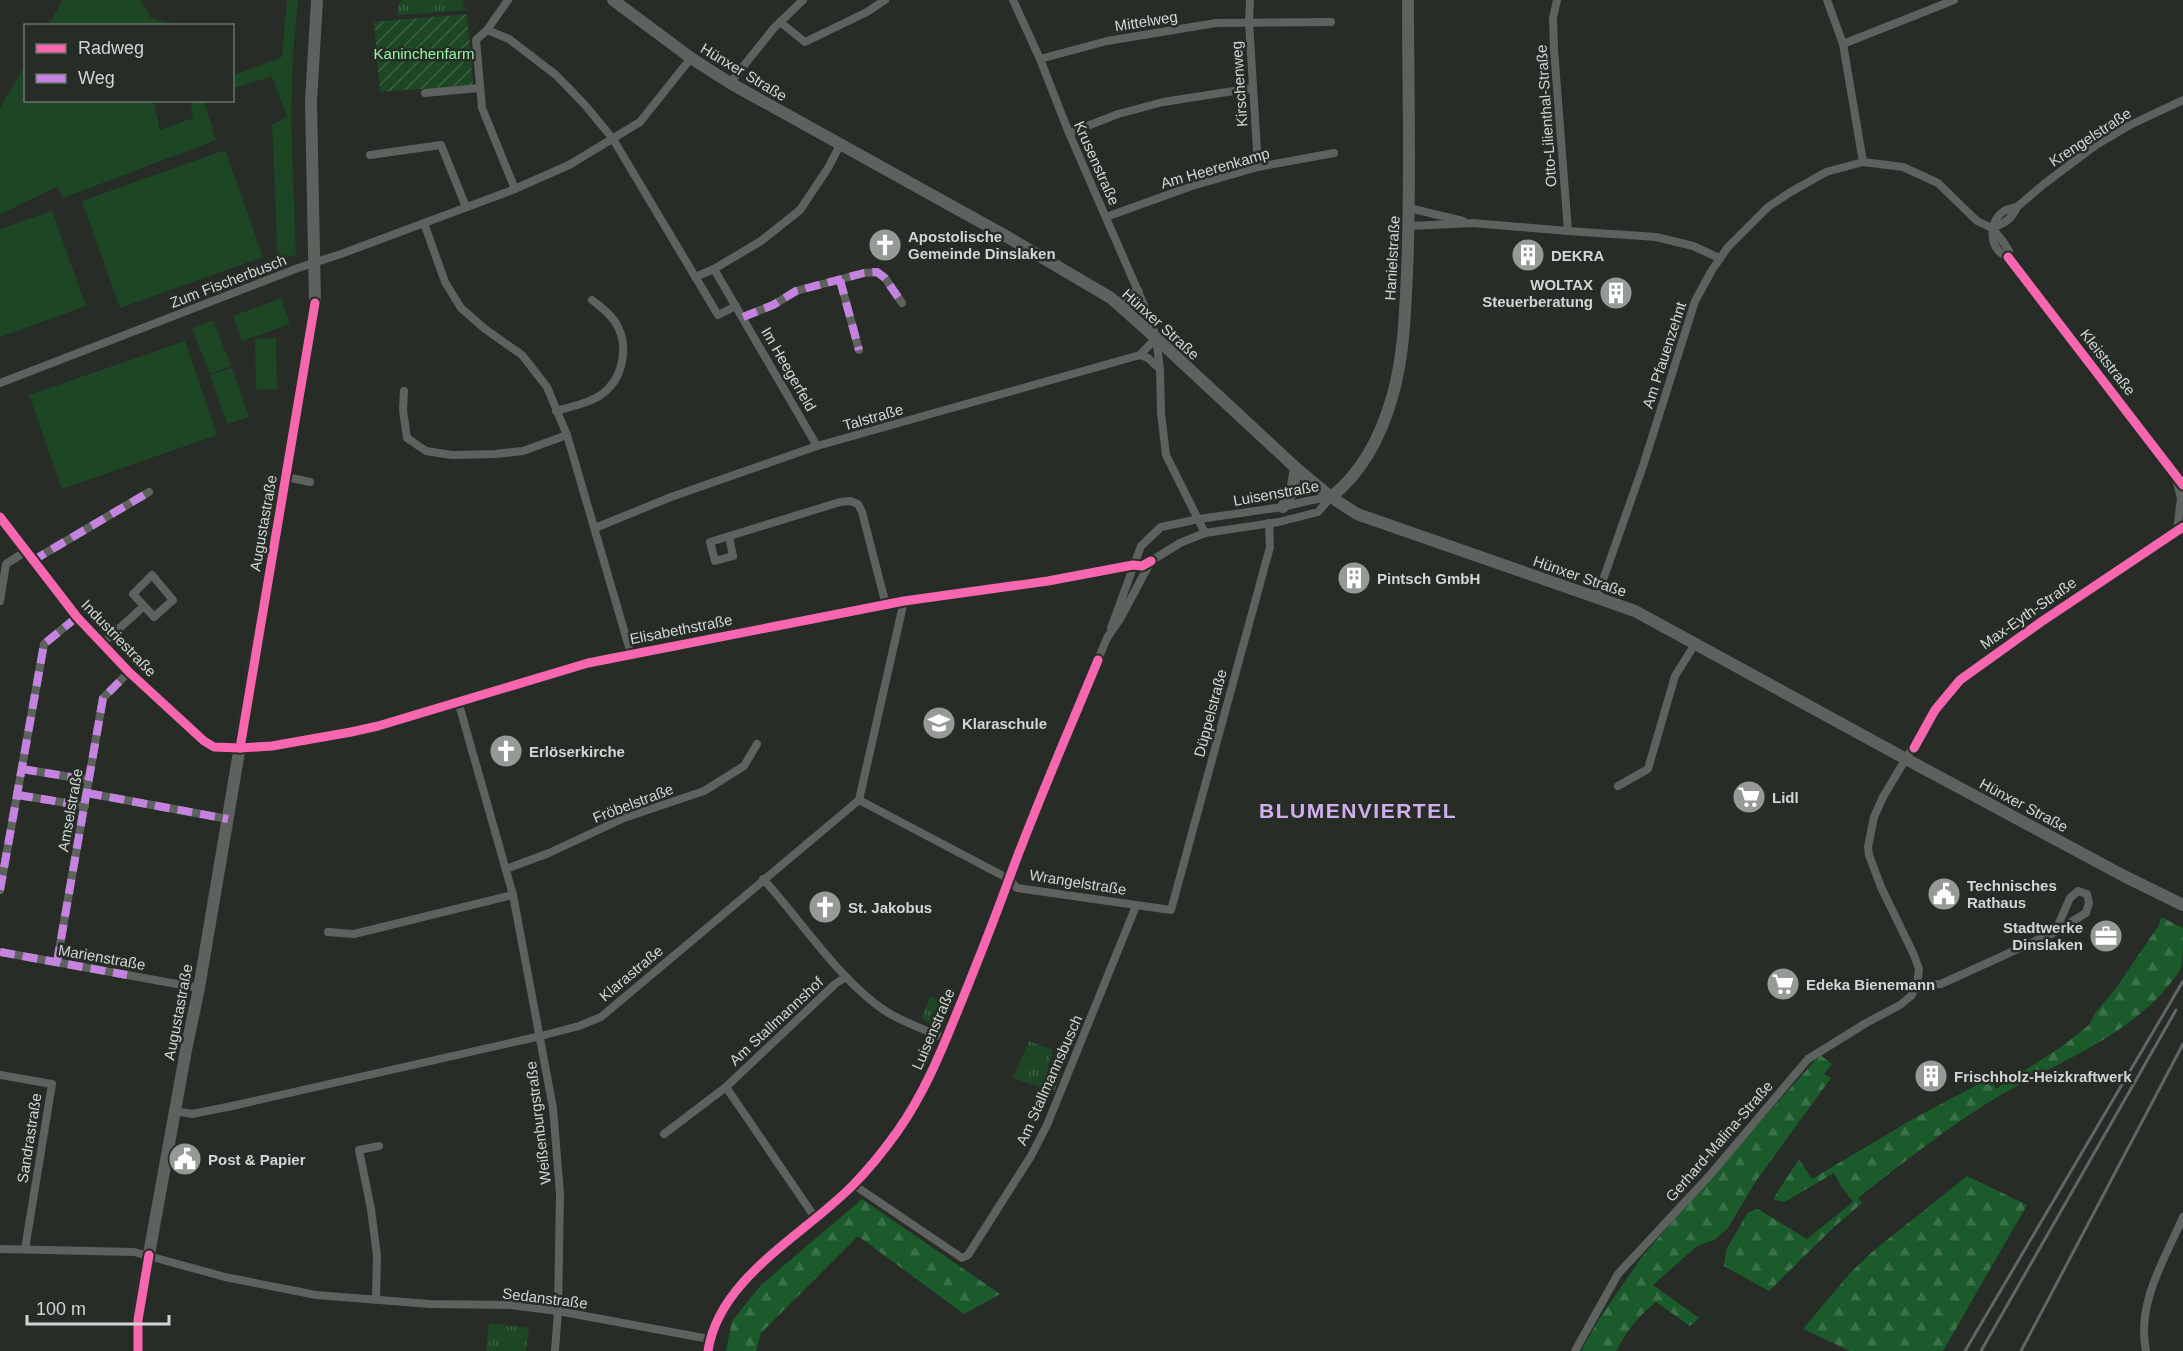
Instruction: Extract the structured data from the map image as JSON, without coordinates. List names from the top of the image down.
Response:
{
  "streets": {
    "main road": ["Hünxer Straße", "Hanielstraße", "Augustastraße"],
    "street": [
      "Mittelweg",
      "Kirschenweg",
      "Otto-Lilienthal-Straße",
      "Krengelstraße",
      "Krusenstraße",
      "Am Heerenkamp",
      "Zum Fischerbusch",
      "Am Pfauenzehnt",
      "Kleiststraße",
      "Im Heegerfeld",
      "Talstraße",
      "Luisenstraße",
      "Max-Eyth-Straße",
      "Elisabethstraße",
      "Industriestraße",
      "Düppelstraße",
      "Fröbelstraße",
      "Amselstraße",
      "Wrangelstraße",
      "Marienstraße",
      "Klarastraße",
      "Am Stallmannshof",
      "Am Stallmannsbusch",
      "Weißenburgstraße",
      "Sandrastraße",
      "Gerhard-Malina-Straße",
      "Sedanstraße"
    ]
  },
  "crossings": [
    ["Mittelweg", "Kirschenweg"],
    ["Mittelweg", "Krusenstraße"],
    ["Hünxer Straße", "Krusenstraße"],
    ["Hünxer Straße", "Hanielstraße"],
    ["Hünxer Straße", "Zum Fischerbusch"],
    ["Hünxer Straße", "Am Pfauenzehnt"],
    ["Hünxer Straße", "Luisenstraße"],
    ["Hünxer Straße", "Max-Eyth-Straße"],
    ["Kirschenweg", "Am Heerenkamp"],
    ["Krengelstraße", "Kleiststraße"],
    ["Krusenstraße", "Am Heerenkamp"],
    ["Hanielstraße", "Luisenstraße"],
    ["Zum Fischerbusch", "Augustastraße"],
    ["Kleiststraße", "Max-Eyth-Straße"],
    ["Im Heegerfeld", "Talstraße"],
    ["Luisenstraße", "Elisabethstraße"],
    ["Luisenstraße", "Düppelstraße"],
    ["Luisenstraße", "Wrangelstraße"],
    ["Luisenstraße", "Am Stallmannshof"],
    ["Luisenstraße", "Am Stallmannsbusch"],
    ["Luisenstraße", "Sedanstraße"],
    ["Augustastraße", "Elisabethstraße"],
    ["Augustastraße", "Industriestraße"],
    ["Augustastraße", "Marienstraße"],
    ["Augustastraße", "Klarastraße"],
    ["Augustastraße", "Sedanstraße"],
    ["Elisabethstraße", "Industriestraße"],
    ["Elisabethstraße", "Weißenburgstraße"],
    ["Industriestraße", "Amselstraße"],
    ["Düppelstraße", "Wrangelstraße"],
    ["Fröbelstraße", "Weißenburgstraße"],
    ["Amselstraße", "Marienstraße"],
    ["Wrangelstraße", "Klarastraße"],
    ["Wrangelstraße", "Am Stallmannsbusch"],
    ["Klarastraße", "Weißenburgstraße"],
    ["Weißenburgstraße", "Sedanstraße"],
    ["Sandrastraße", "Sedanstraße"]
  ],
  "districts": ["BLUMENVIERTEL"],
  "parks": ["Kaninchenfarm"],
  "places": {
    "church": ["Apostolische Gemeinde Dinslaken", "Erlöserkirche", "St. Jakobus"],
    "building": [
      "DEKRA",
      "WOLTAX Steuerberatung",
      "Pintsch GmbH",
      "Frischholz-Heizkraftwerk"
    ],
    "school or university": ["Klaraschule"],
    "supermarket": ["Lidl", "Edeka Bienemann"],
    "public building": ["Technisches Rathaus", "Post & Papier"],
    "office": ["Stadtwerke Dinslaken"]
  },
  "legend": ["Radweg", "Weg"],
  "scale_bar": "100 m"
}
